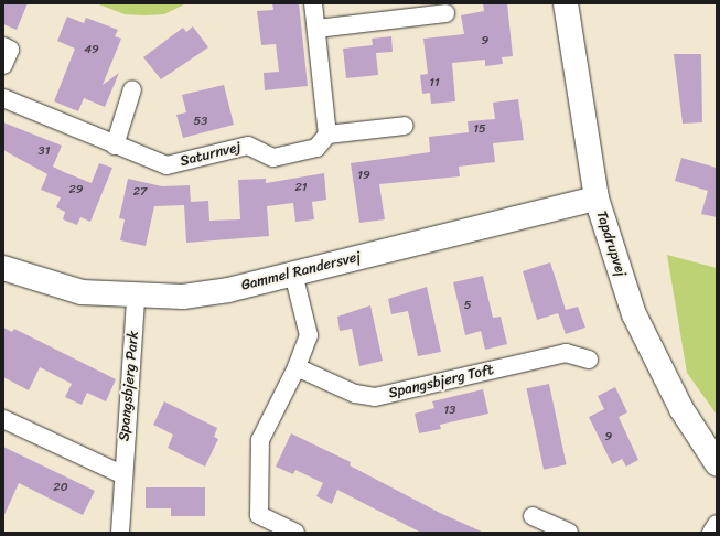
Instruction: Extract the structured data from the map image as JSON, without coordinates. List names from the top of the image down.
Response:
{
  "streets": {
    "street": [
      "Saturnvej",
      "Tapdrupvej",
      "Gammel Randersvej",
      "Spangsbjerg Toft",
      "Spangsbjerg Park"
    ]
  },
  "crossings": [
    ["Tapdrupvej", "Gammel Randersvej"],
    ["Gammel Randersvej", "Spangsbjerg Park"]
  ],
  "house_numbers": [
    "9",
    "49",
    "11",
    "53",
    "15",
    "31",
    "19",
    "21",
    "29",
    "27",
    "5",
    "13",
    "9",
    "20"
  ]
}
